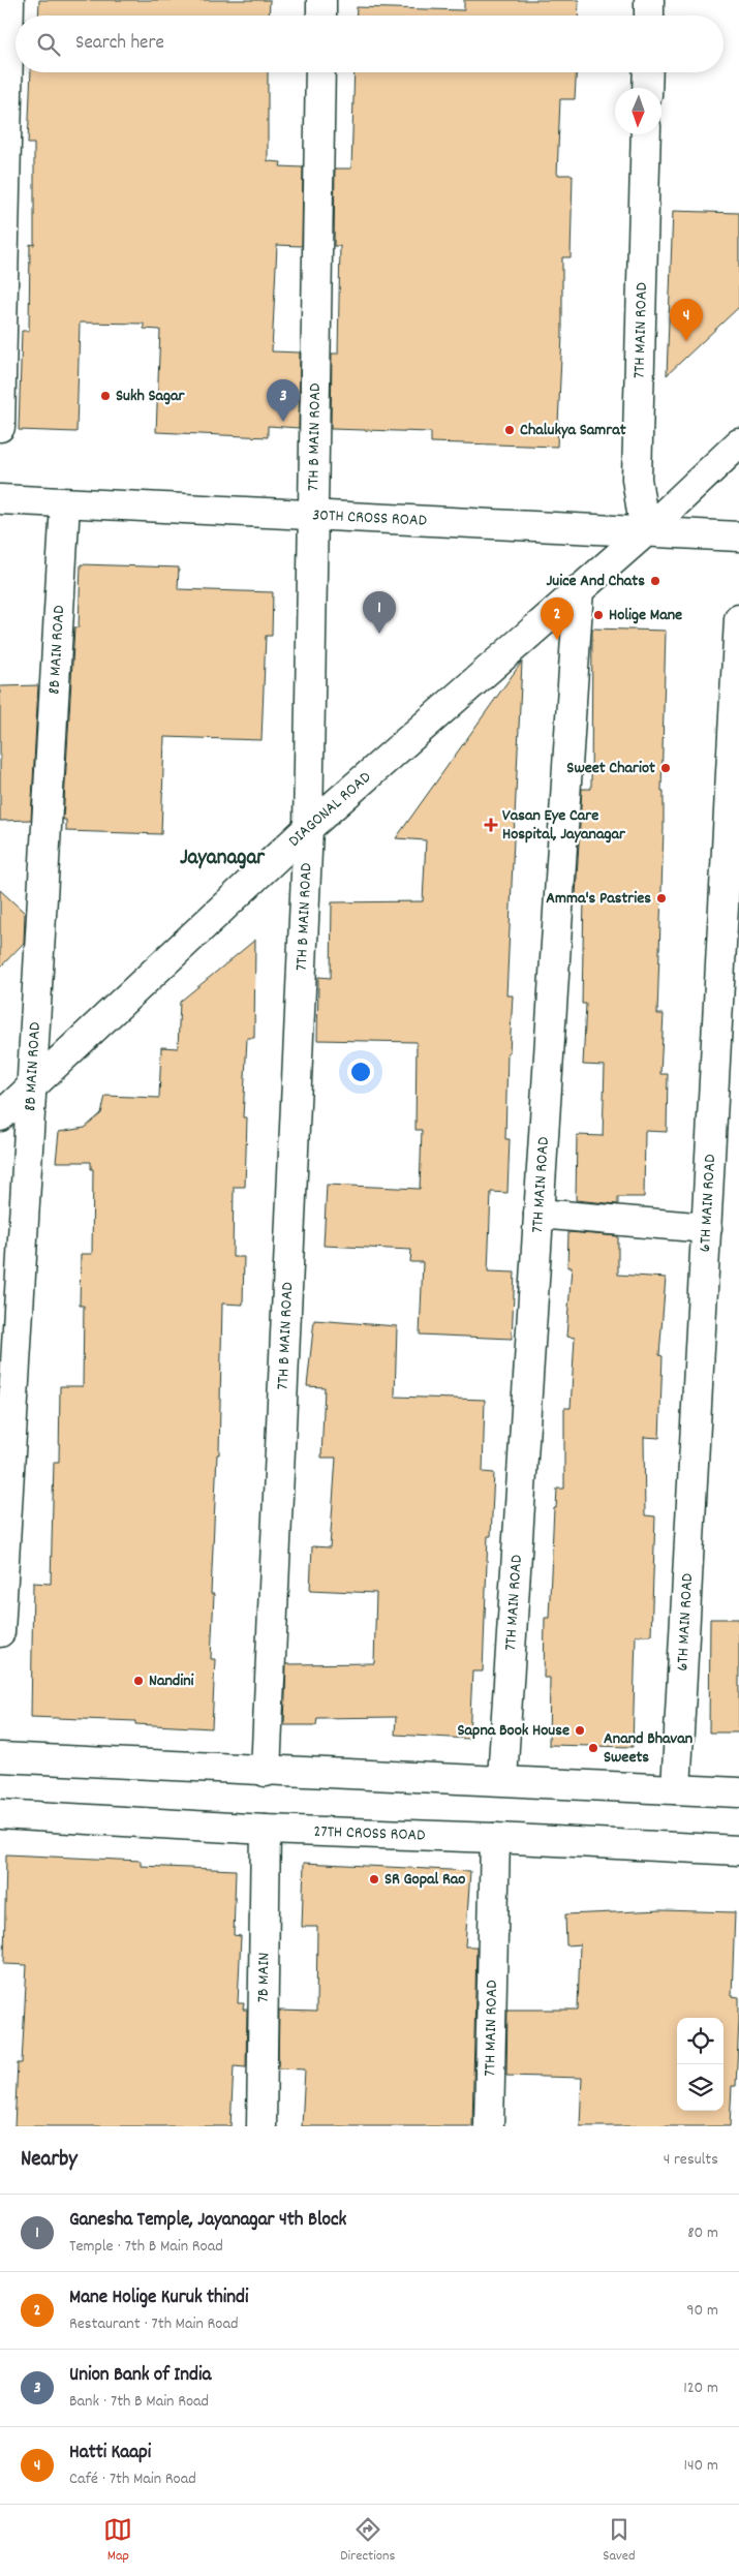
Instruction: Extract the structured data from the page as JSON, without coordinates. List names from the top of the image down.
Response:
{
  "streets": {
    "street": [
      "7TH MAIN ROAD",
      "7TH B MAIN ROAD",
      "30TH CROSS ROAD",
      "8B MAIN ROAD",
      "DIAGONAL ROAD",
      "6TH MAIN ROAD",
      "27TH CROSS ROAD",
      "7B MAIN"
    ]
  },
  "crossings": [
    ["7TH MAIN ROAD", "30TH CROSS ROAD"],
    ["7TH MAIN ROAD", "DIAGONAL ROAD"],
    ["7TH MAIN ROAD", "27TH CROSS ROAD"],
    ["7TH B MAIN ROAD", "30TH CROSS ROAD"],
    ["7TH B MAIN ROAD", "DIAGONAL ROAD"],
    ["30TH CROSS ROAD", "8B MAIN ROAD"],
    ["30TH CROSS ROAD", "DIAGONAL ROAD"],
    ["8B MAIN ROAD", "DIAGONAL ROAD"],
    ["27TH CROSS ROAD", "7B MAIN"]
  ],
  "districts": ["Jayanagar"],
  "places": {
    "other": [
      "Sukh Sagar",
      "Chalukya Samrat",
      "Juice And Chats",
      "Holige Mane",
      "Sweet Chariot",
      "Amma's Pastries",
      "Nandini",
      "Sapna Book House",
      "Anand Bhavan Sweets",
      "SR Gopal Rao"
    ],
    "health": ["Vasan Eye Care Hospital, Jayanagar"]
  },
  "north": "bottom",
  "page": {
    "search": "Search here",
    "pins": [
      "4",
      "3",
      "1",
      "2"
    ],
    "heading": ["Nearby", "4 results"],
    "list": [
      {
        "mark": "1",
        "name": "Ganesha Temple, Jayanagar 4th Block",
        "note": "Temple · 7th B Main Road",
        "value": "80 m"
      },
      {
        "mark": "2",
        "name": "Mane Holige Kuruk thindi",
        "note": "Restaurant · 7th Main Road",
        "value": "90 m"
      },
      {
        "mark": "3",
        "name": "Union Bank of India",
        "note": "Bank · 7th B Main Road",
        "value": "120 m"
      },
      {
        "mark": "4",
        "name": "Hatti Kaapi",
        "note": "Café · 7th Main Road",
        "value": "140 m"
      }
    ],
    "nav": ["Map", "Directions", "Saved"]
  }
}
